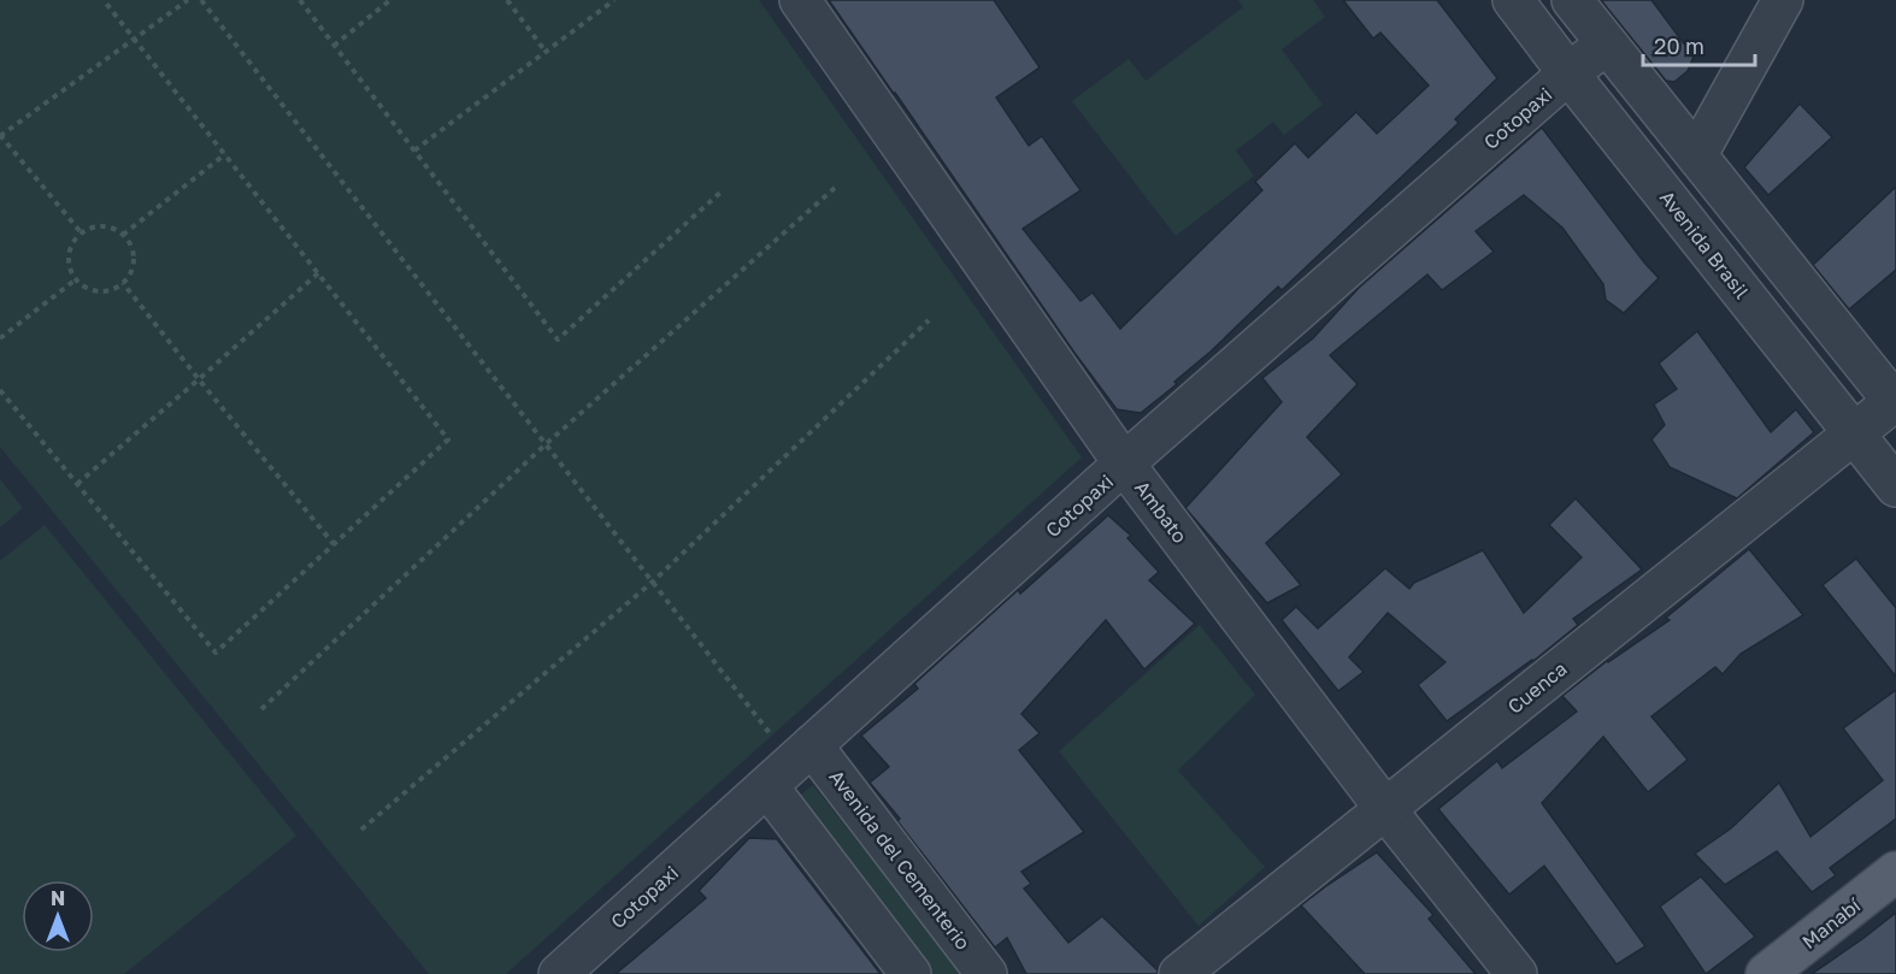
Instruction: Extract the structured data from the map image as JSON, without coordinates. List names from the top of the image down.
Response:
{
  "streets": {
    "main road": ["Manabí"],
    "street": [
      "Cotopaxi",
      "Avenida Brasil",
      "Ambato",
      "Cuenca",
      "Avenida del Cementerio"
    ]
  },
  "crossings": [
    ["Cotopaxi", "Avenida Brasil"],
    ["Cotopaxi", "Ambato"],
    ["Cotopaxi", "Avenida del Cementerio"],
    ["Avenida Brasil", "Cuenca"],
    ["Ambato", "Cuenca"]
  ],
  "scale_bar": "20 m",
  "north": "top"
}
